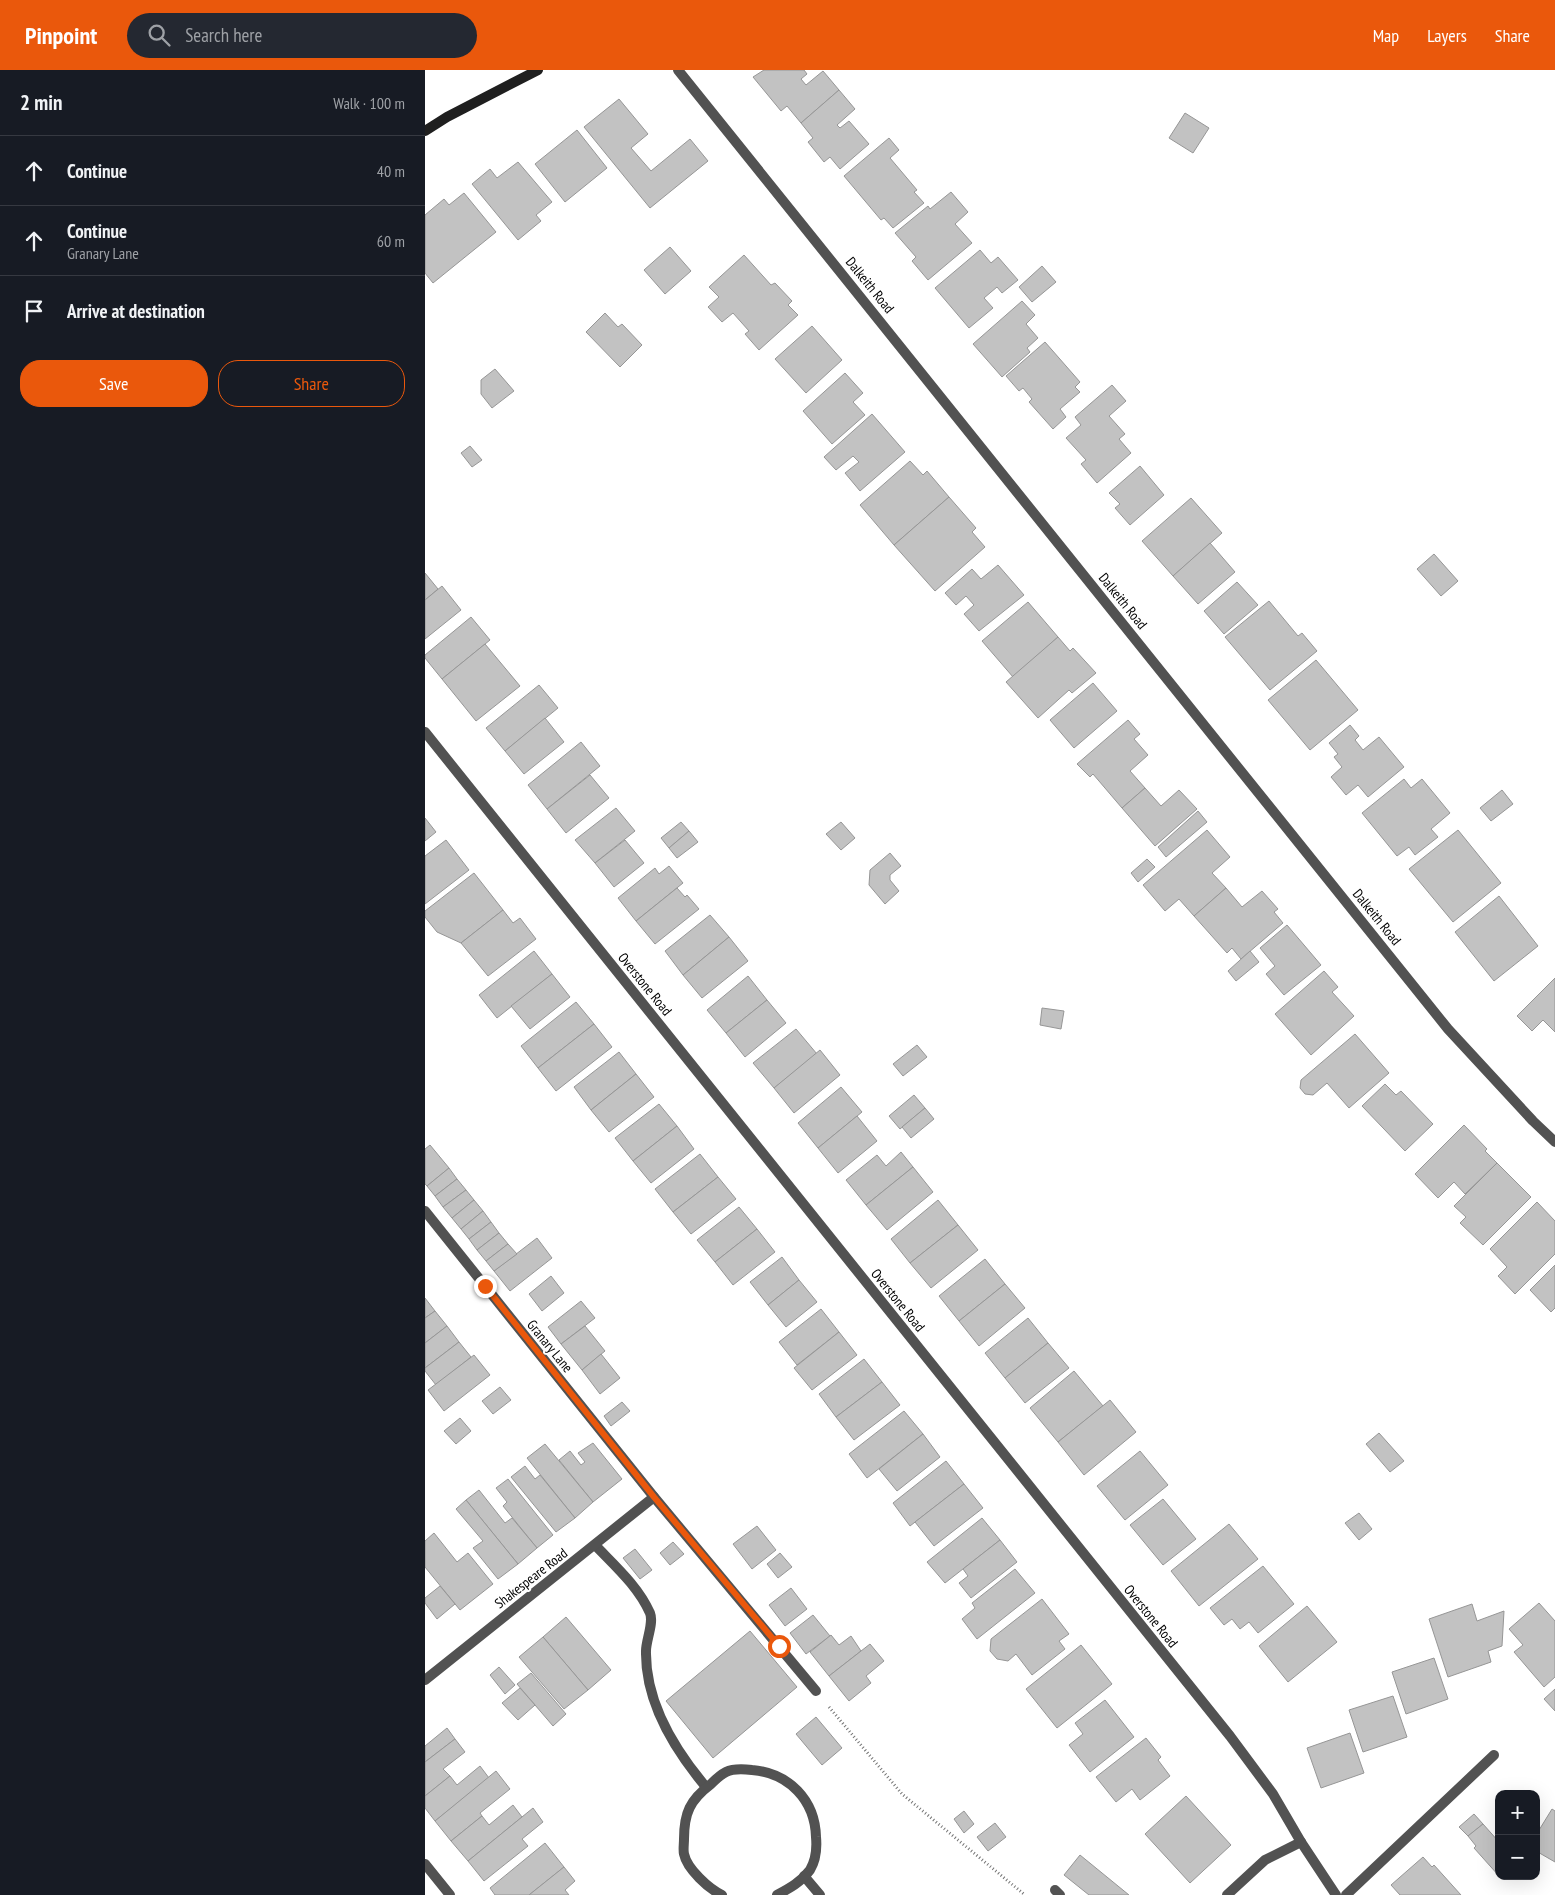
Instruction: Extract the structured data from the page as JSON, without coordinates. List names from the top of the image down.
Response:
{
  "streets": {
    "street": [
      "Dalkeith Road",
      "Overstone Road",
      "Granary Lane",
      "Shakespeare Road"
    ]
  },
  "crossings": [
    ["Granary Lane", "Shakespeare Road"]
  ],
  "page": {
    "header": "Pinpoint",
    "search": "Search here",
    "nav": ["Map", "Layers", "Share"],
    "heading": ["2 min", "Walk · 100 m"],
    "list": [
      ["Continue", "40 m"],
      ["Continue", "Granary Lane", "60 m"],
      "Arrive at destination"
    ],
    "buttons": ["Save", "Share"],
    "map_buttons": ["+", "−"]
  }
}
